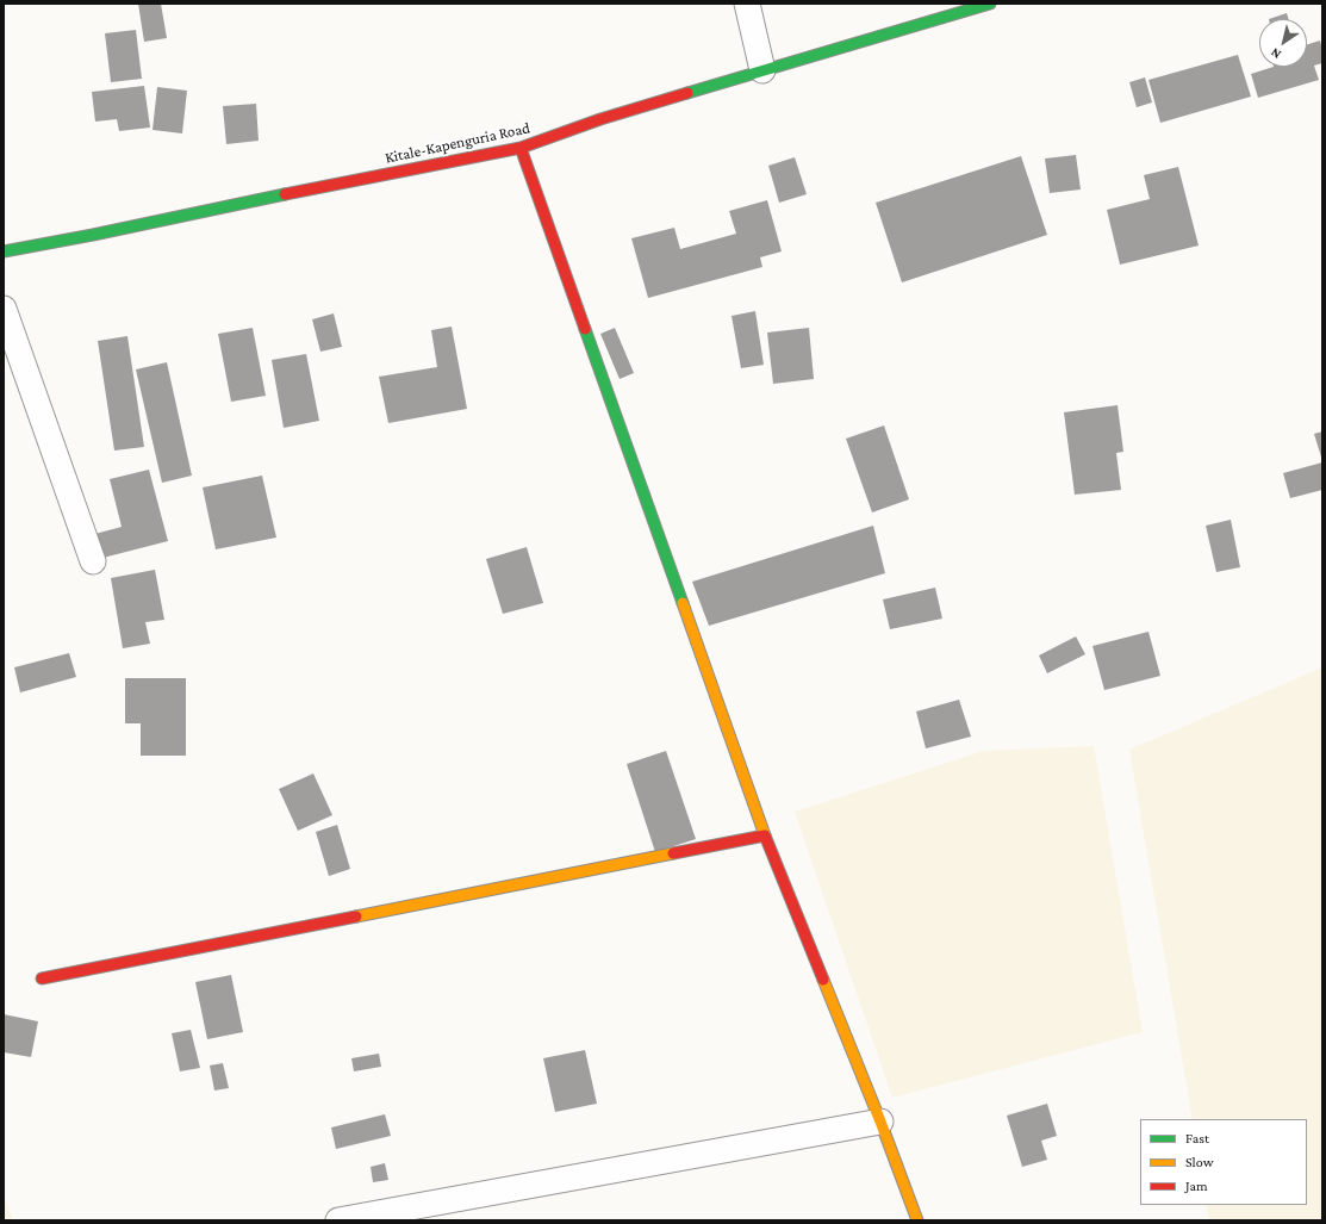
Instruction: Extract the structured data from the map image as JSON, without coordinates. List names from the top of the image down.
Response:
{
  "streets": {
    "main road": ["Kitale-Kapenguria Road"]
  },
  "legend": ["Fast", "Slow", "Jam"],
  "north": "bottom left"
}
